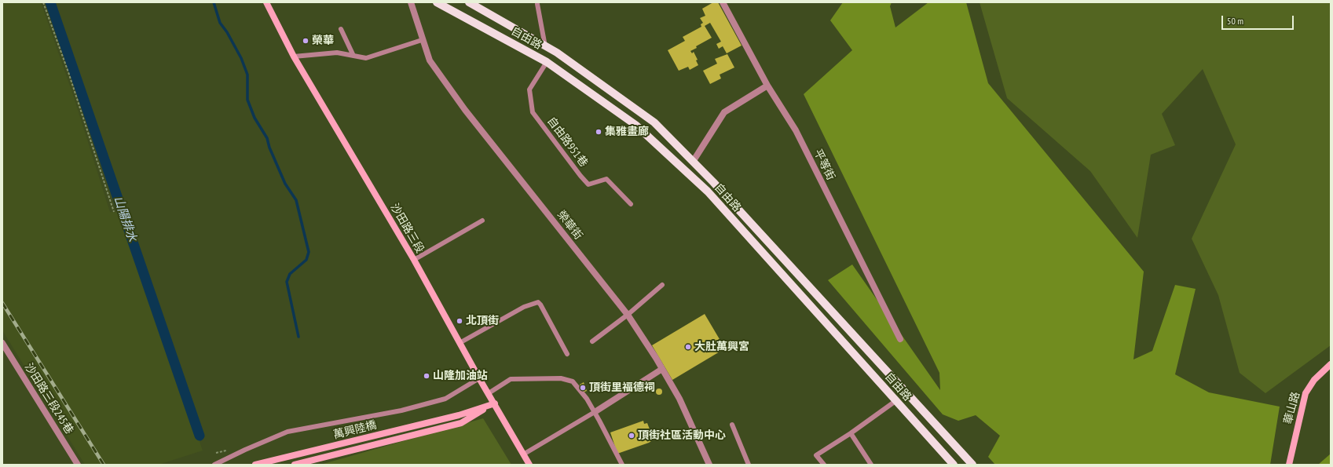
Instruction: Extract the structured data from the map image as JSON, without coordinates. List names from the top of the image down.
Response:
{
  "streets": {
    "main road": ["自由路"],
    "street": [
      "平等街",
      "榮華街",
      "沙田路三段",
      "沙田路三段245巷",
      "華山路",
      "萬興陸橋"
    ],
    "lane": ["自由路951巷"]
  },
  "crossings": [
    ["自由路", "自由路951巷"],
    ["沙田路三段", "萬興陸橋"]
  ],
  "water": ["山陽排水"],
  "places": [
    "榮華",
    "集雅畫廊",
    "北頂街",
    "大肚萬興宮",
    "山隆加油站",
    "頂街里福德祠",
    "頂街社區活動中心"
  ],
  "scale_bar": "50 m"
}
